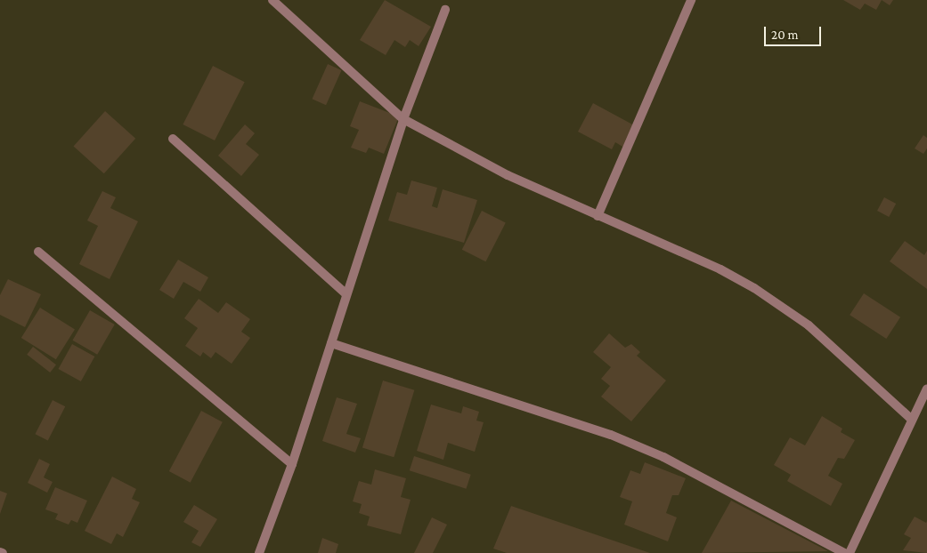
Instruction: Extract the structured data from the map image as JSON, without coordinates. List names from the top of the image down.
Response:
{
  "scale_bar": "20 m"
}
